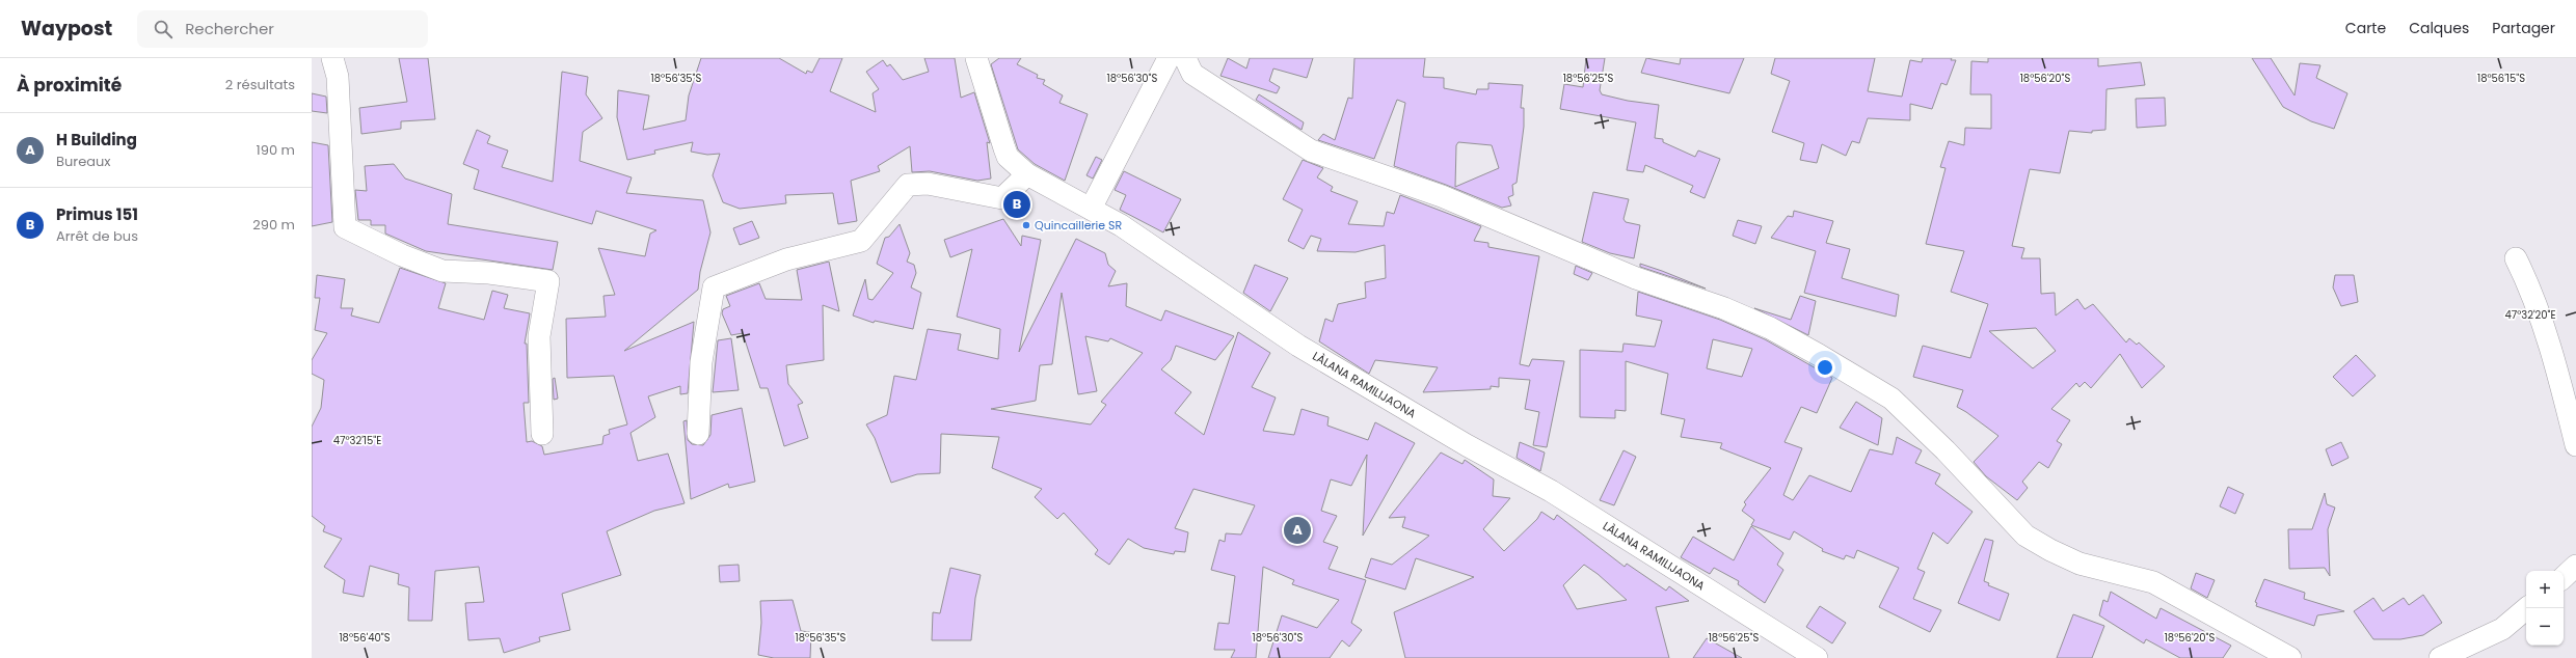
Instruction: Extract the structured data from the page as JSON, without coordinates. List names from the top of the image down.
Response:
{
  "streets": {
    "street": ["LÀLANA RAMILIJAONA"]
  },
  "places": ["Quincaillerie SR"],
  "page": {
    "header": "Waypost",
    "search": "Rechercher",
    "nav": ["Carte", "Calques", "Partager"],
    "heading": ["À proximité", "2 résultats"],
    "list": [
      {
        "mark": "A",
        "name": "H Building",
        "note": "Bureaux",
        "value": "190 m"
      },
      {
        "mark": "B",
        "name": "Primus 151",
        "note": "Arrêt de bus",
        "value": "290 m"
      }
    ],
    "pins": ["B", "A"],
    "map_buttons": ["+", "−"]
  },
  "coordinates": [
    "18°56'35\"S",
    "18°56'30\"S",
    "18°56'25\"S",
    "18°56'20\"S",
    "18°56'15\"S",
    "47°32'20\"E",
    "47°32'15\"E",
    "18°56'40\"S"
  ]
}
